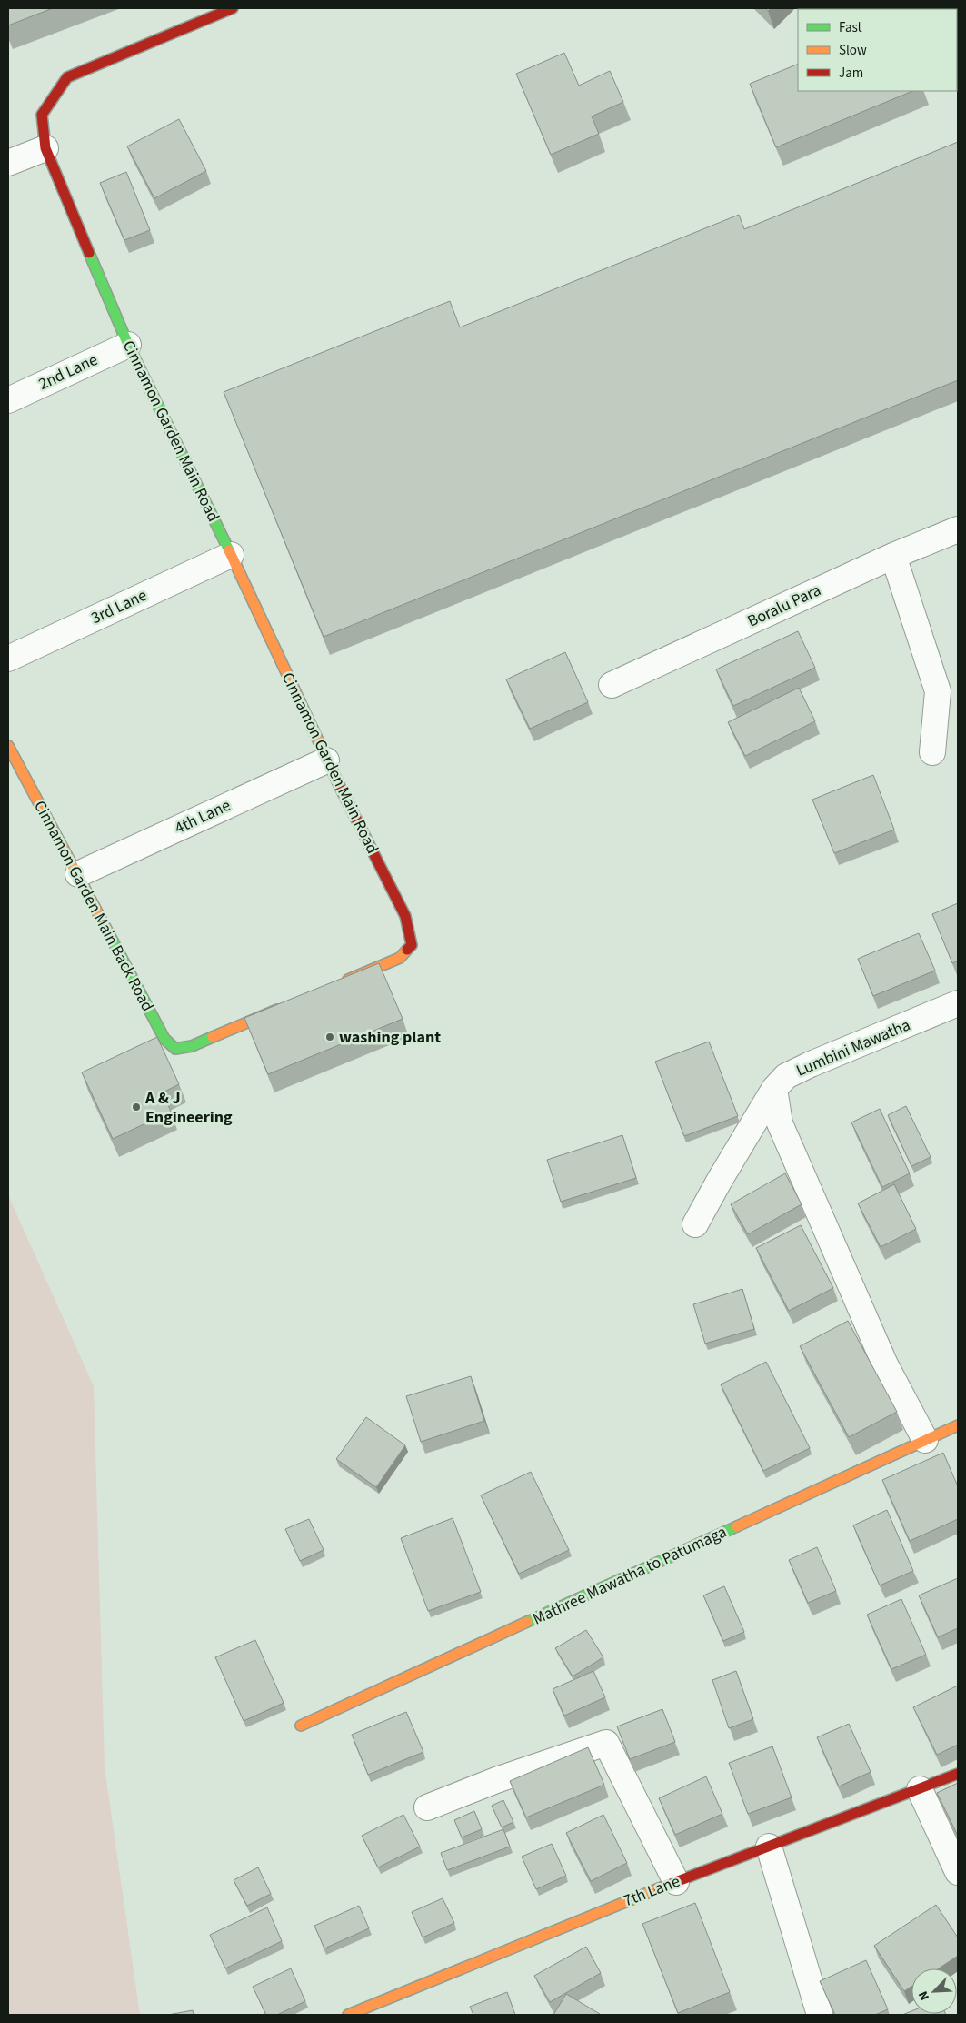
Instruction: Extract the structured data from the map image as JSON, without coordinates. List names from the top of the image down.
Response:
{
  "streets": {
    "street": [
      "2nd Lane",
      "Cinnamon Garden Main Road",
      "Boralu Para",
      "3rd Lane",
      "4th Lane",
      "Cinnamon Garden Main Back Road",
      "Lumbini Mawatha",
      "Mathree Mawatha to Patumaga",
      "7th Lane"
    ]
  },
  "crossings": [
    ["2nd Lane", "Cinnamon Garden Main Road"],
    ["Cinnamon Garden Main Road", "3rd Lane"],
    ["Cinnamon Garden Main Road", "4th Lane"],
    ["4th Lane", "Cinnamon Garden Main Back Road"]
  ],
  "places": ["washing plant", "A & J Engineering"],
  "legend": ["Fast", "Slow", "Jam"],
  "north": "bottom left"
}
